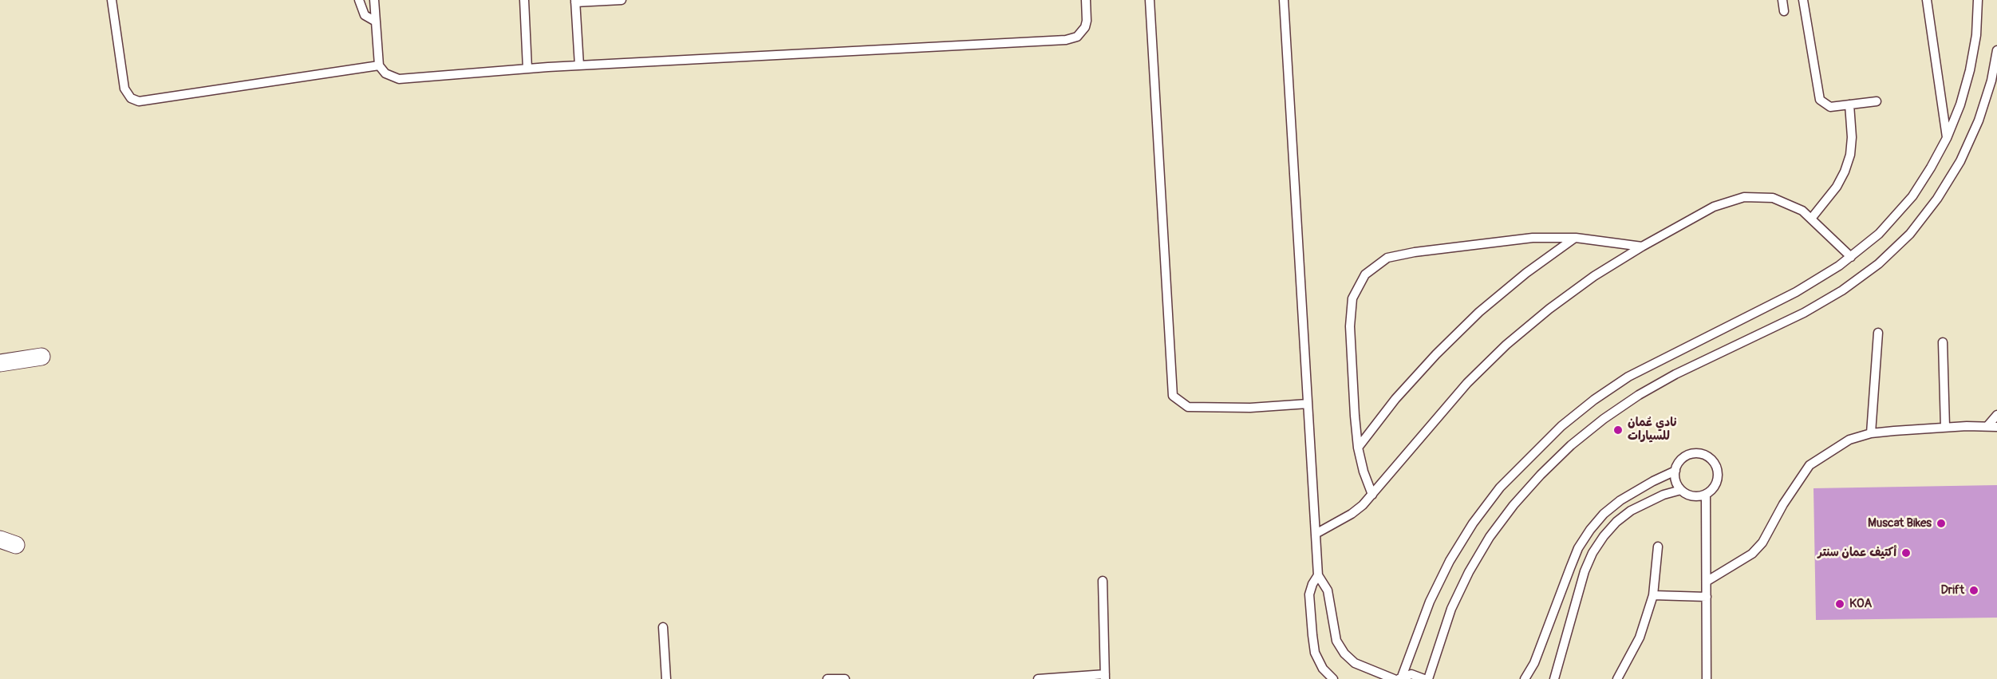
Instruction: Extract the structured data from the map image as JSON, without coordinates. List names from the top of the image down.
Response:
{
  "places": [
    "نادي عُمان للسيارات",
    "Muscat Bikes",
    "أكتيف عمان سنتر",
    "Drift",
    "KOA"
  ]
}
